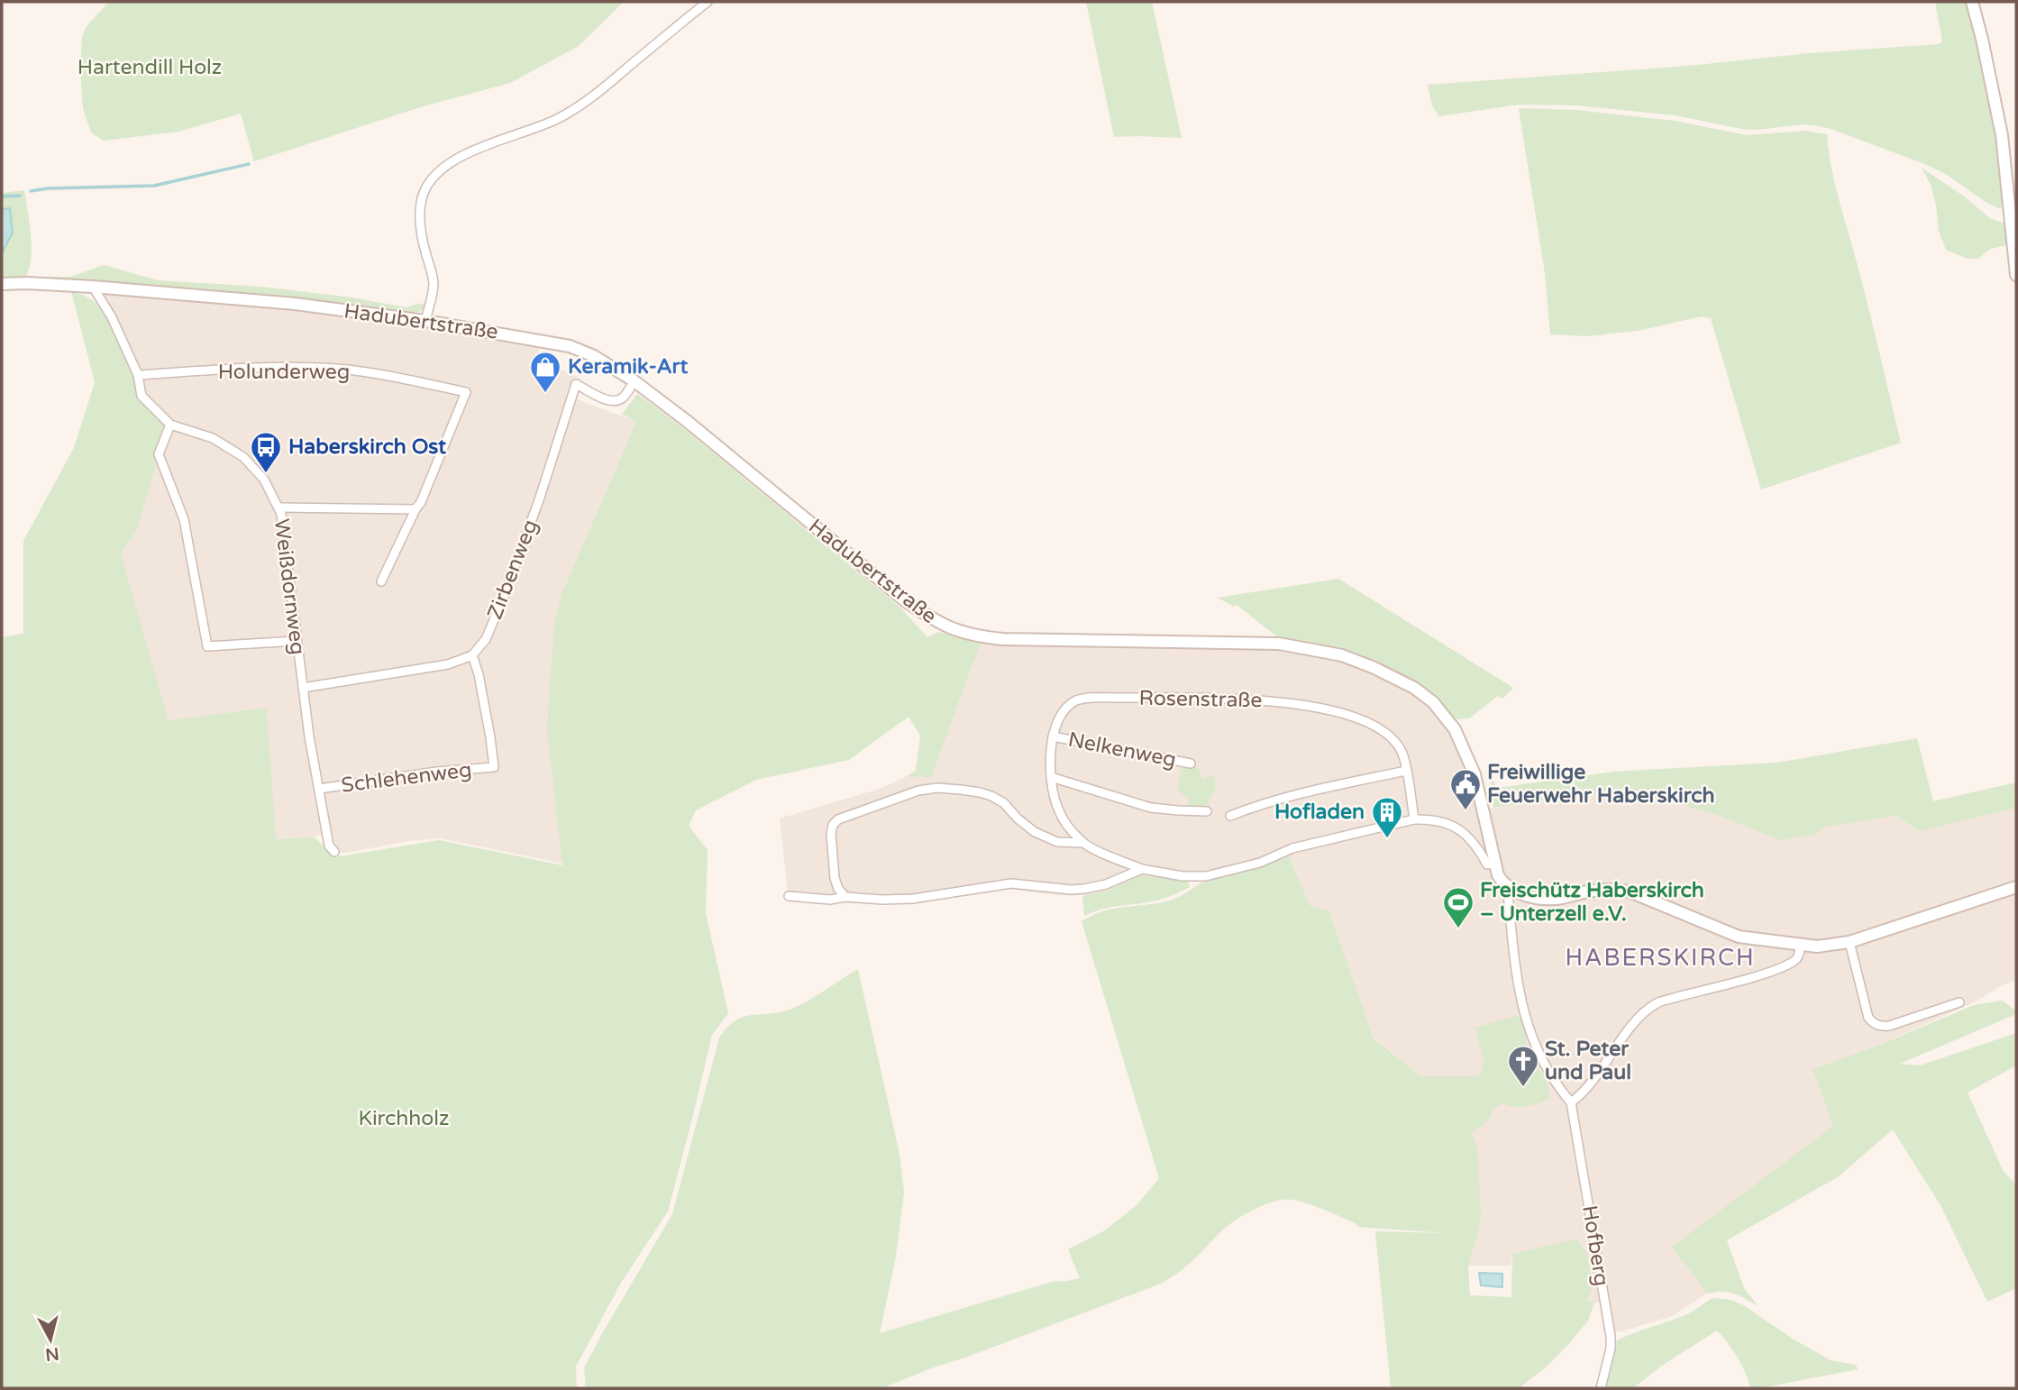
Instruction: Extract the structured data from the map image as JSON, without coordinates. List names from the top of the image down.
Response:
{
  "streets": {
    "street": [
      "Hadubertstraße",
      "Holunderweg",
      "Zirbenweg",
      "Weißdornweg",
      "Rosenstraße",
      "Nelkenweg",
      "Schlehenweg",
      "Hofberg"
    ]
  },
  "crossings": [
    ["Hadubertstraße", "Zirbenweg"],
    ["Hadubertstraße", "Weißdornweg"],
    ["Hadubertstraße", "Rosenstraße"],
    ["Holunderweg", "Weißdornweg"],
    ["Zirbenweg", "Schlehenweg"],
    ["Weißdornweg", "Schlehenweg"],
    ["Rosenstraße", "Nelkenweg"]
  ],
  "districts": ["HABERSKIRCH"],
  "parks": ["Hartendill Holz", "Kirchholz"],
  "places": {
    "shop": ["Keramik-Art"],
    "bus stop": ["Haberskirch Ost"],
    "public building": ["Freiwillige Feuerwehr Haberskirch"],
    "building": ["Hofladen"],
    "sports": ["Freischütz Haberskirch – Unterzell e.V."],
    "church": ["St. Peter und Paul"]
  },
  "north": "bottom"
}
